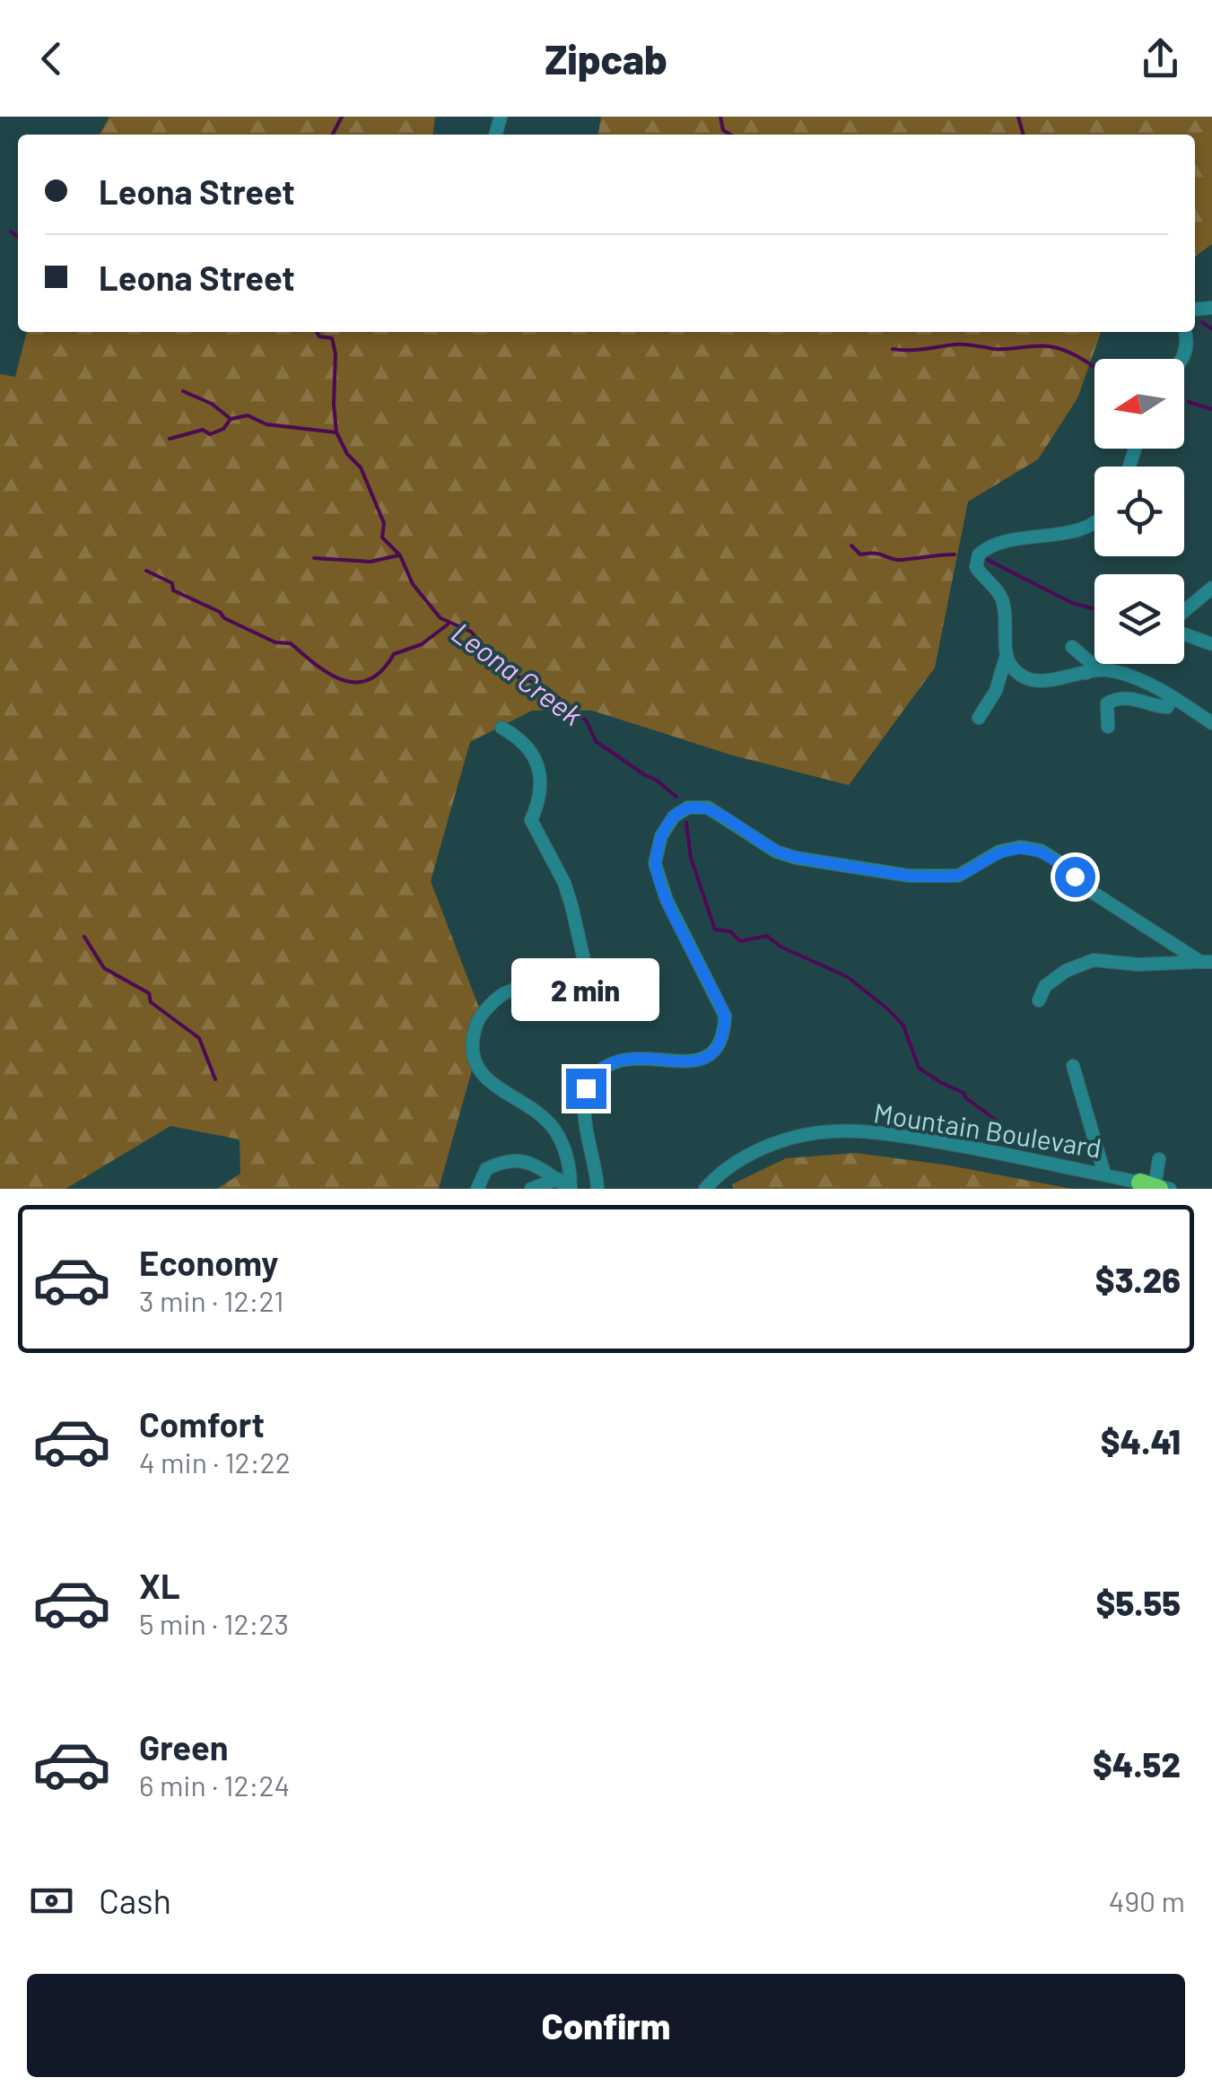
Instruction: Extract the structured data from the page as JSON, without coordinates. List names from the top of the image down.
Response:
{
  "streets": {
    "street": ["Mountain Boulevard"]
  },
  "water": ["Leona Creek"],
  "north": "left",
  "page": {
    "header": "Zipcab",
    "banner": ["Leona Street", "Leona Street"],
    "bubble": "2 min",
    "list": [
      {
        "name": "Economy",
        "note": "3 min · 12:21",
        "value": "$3.26"
      },
      {
        "name": "Comfort",
        "note": "4 min · 12:22",
        "value": "$4.41"
      },
      {
        "name": "XL",
        "note": "5 min · 12:23",
        "value": "$5.55"
      },
      {
        "name": "Green",
        "note": "6 min · 12:24",
        "value": "$4.52"
      }
    ],
    "pay": ["Cash", "490 m"],
    "buttons": "Confirm"
  }
}
